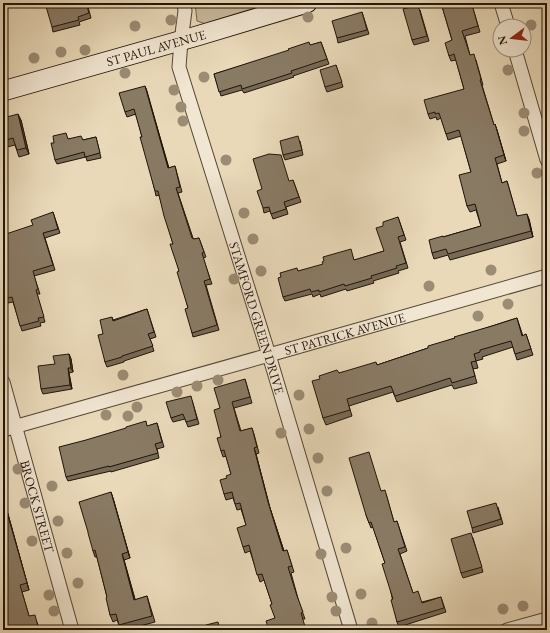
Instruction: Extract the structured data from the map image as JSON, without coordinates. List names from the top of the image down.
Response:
{
  "streets": {
    "main road": ["ST PAUL AVENUE"],
    "street": ["STAMFORD GREEN DRIVE", "ST PATRICK AVENUE", "BROCK STREET"]
  },
  "crossings": [
    ["ST PAUL AVENUE", "STAMFORD GREEN DRIVE"],
    ["STAMFORD GREEN DRIVE", "ST PATRICK AVENUE"],
    ["ST PATRICK AVENUE", "BROCK STREET"]
  ],
  "north": "left"
}
